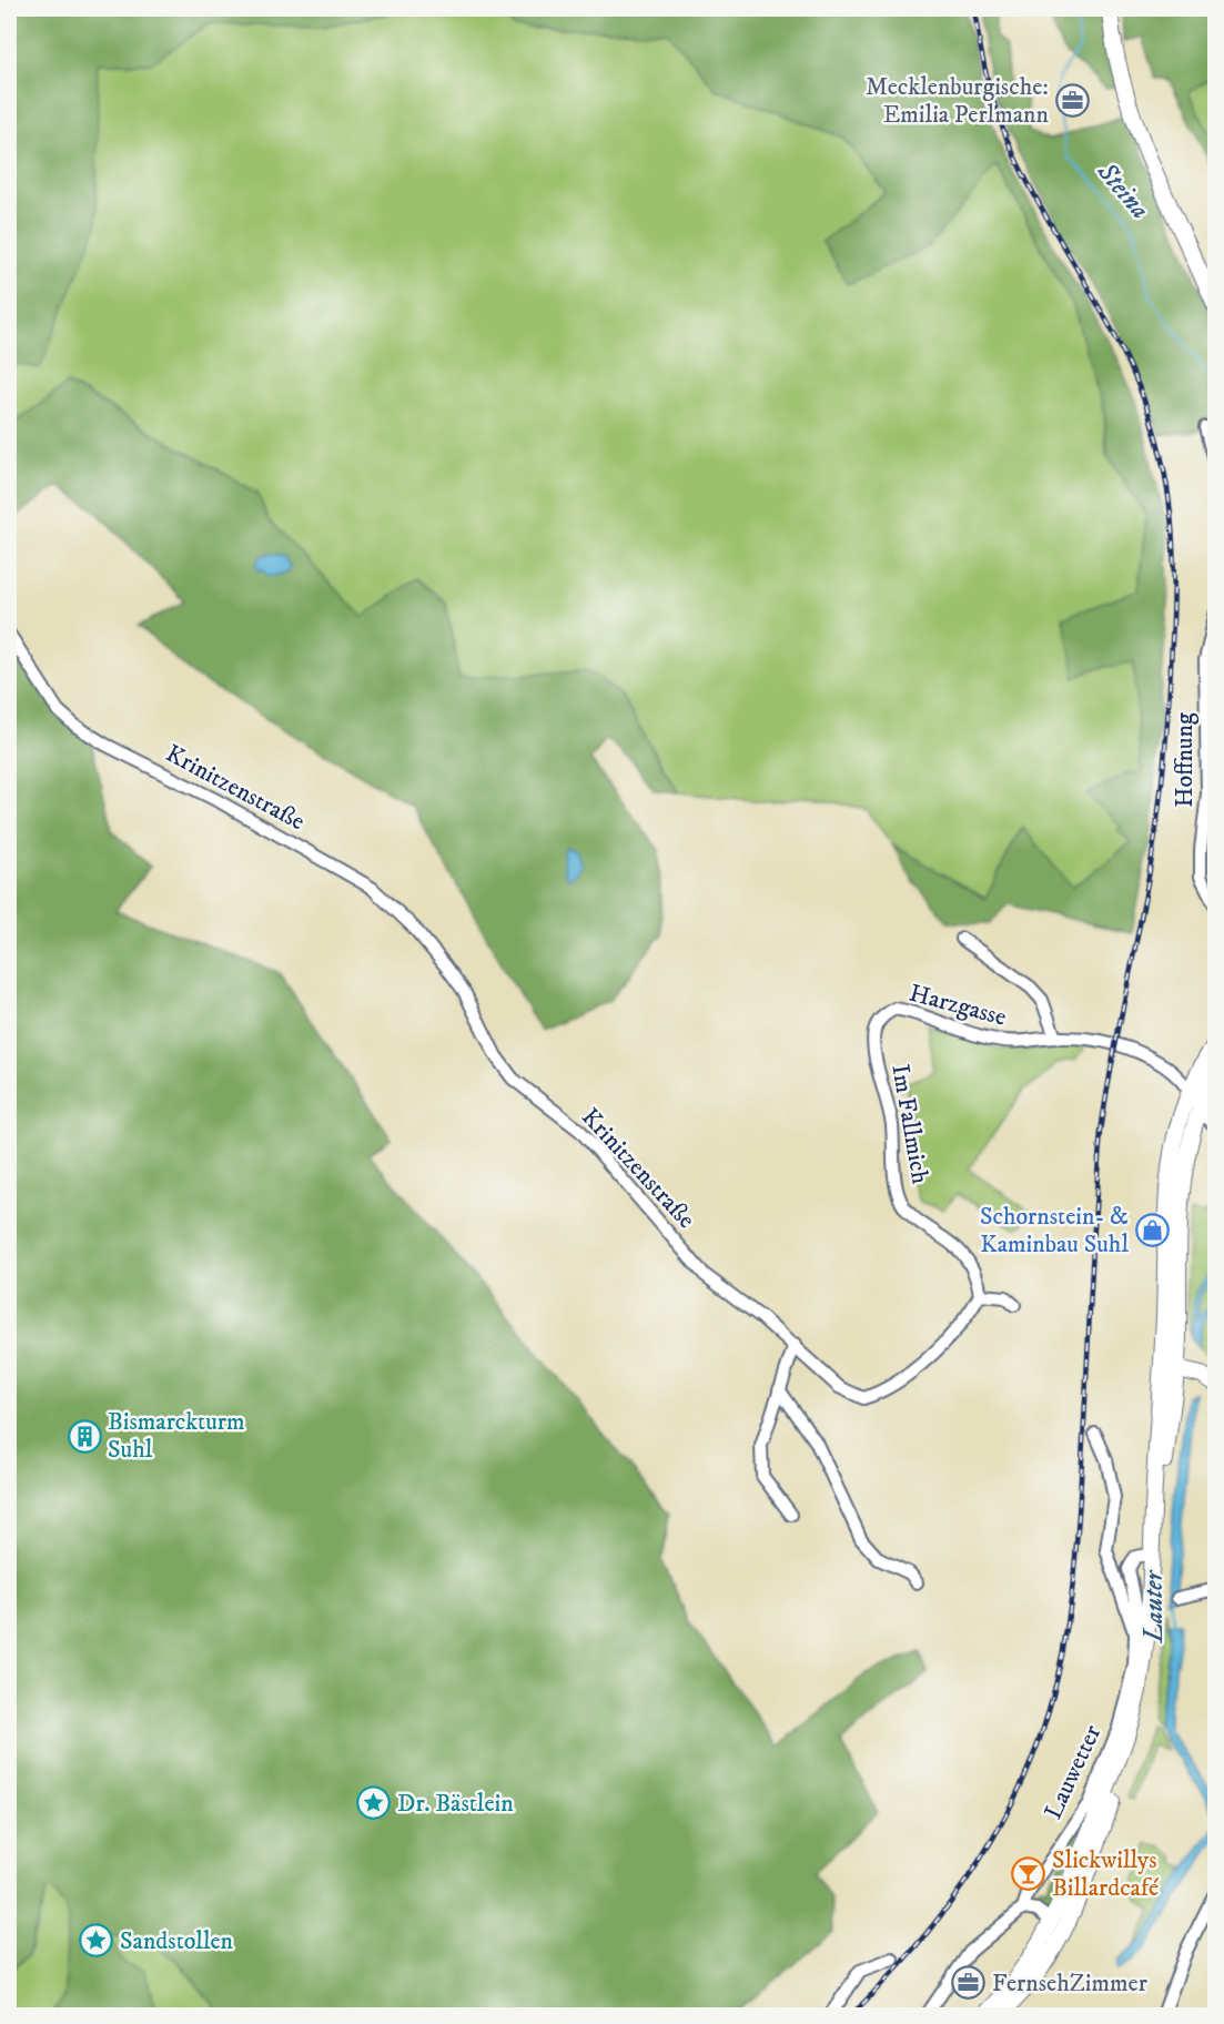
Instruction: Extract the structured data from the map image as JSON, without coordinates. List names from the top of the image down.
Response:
{
  "streets": {
    "street": [
      "Hoffnung",
      "Krinitzenstraße",
      "Harzgasse",
      "Im Fallmich",
      "Lauwetter"
    ]
  },
  "crossings": [
    ["Krinitzenstraße", "Im Fallmich"],
    ["Harzgasse", "Im Fallmich"]
  ],
  "water": ["Steina", "Lauter"],
  "places": {
    "office": ["Mecklenburgische: Emilia Perlmann", "FernsehZimmer"],
    "shop": ["Schornstein- & Kaminbau Suhl"],
    "building": ["Bismarckturm Suhl"],
    "place": ["Dr. Bästlein", "Sandstollen"],
    "bar": ["Slickwillys Billardcafé"]
  }
}
